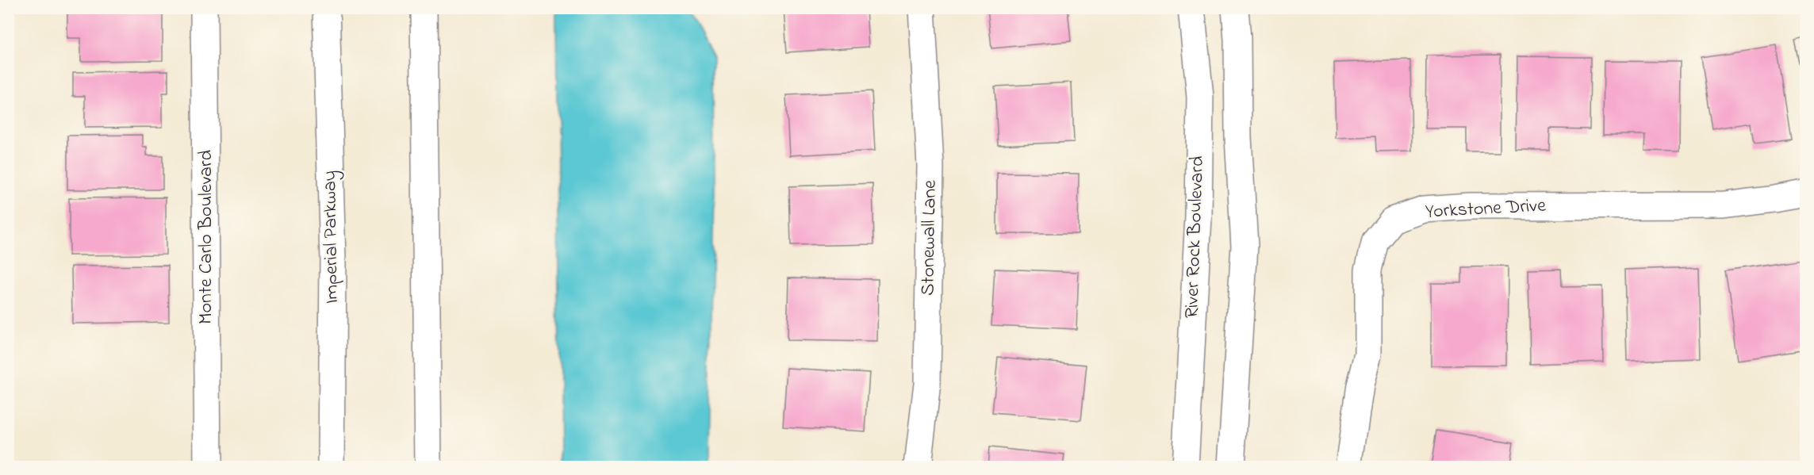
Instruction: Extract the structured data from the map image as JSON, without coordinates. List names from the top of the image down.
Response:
{
  "streets": {
    "street": [
      "Yorkstone Drive",
      "Monte Carlo Boulevard",
      "Imperial Parkway",
      "River Rock Boulevard",
      "Stonewall Lane"
    ]
  }
}
